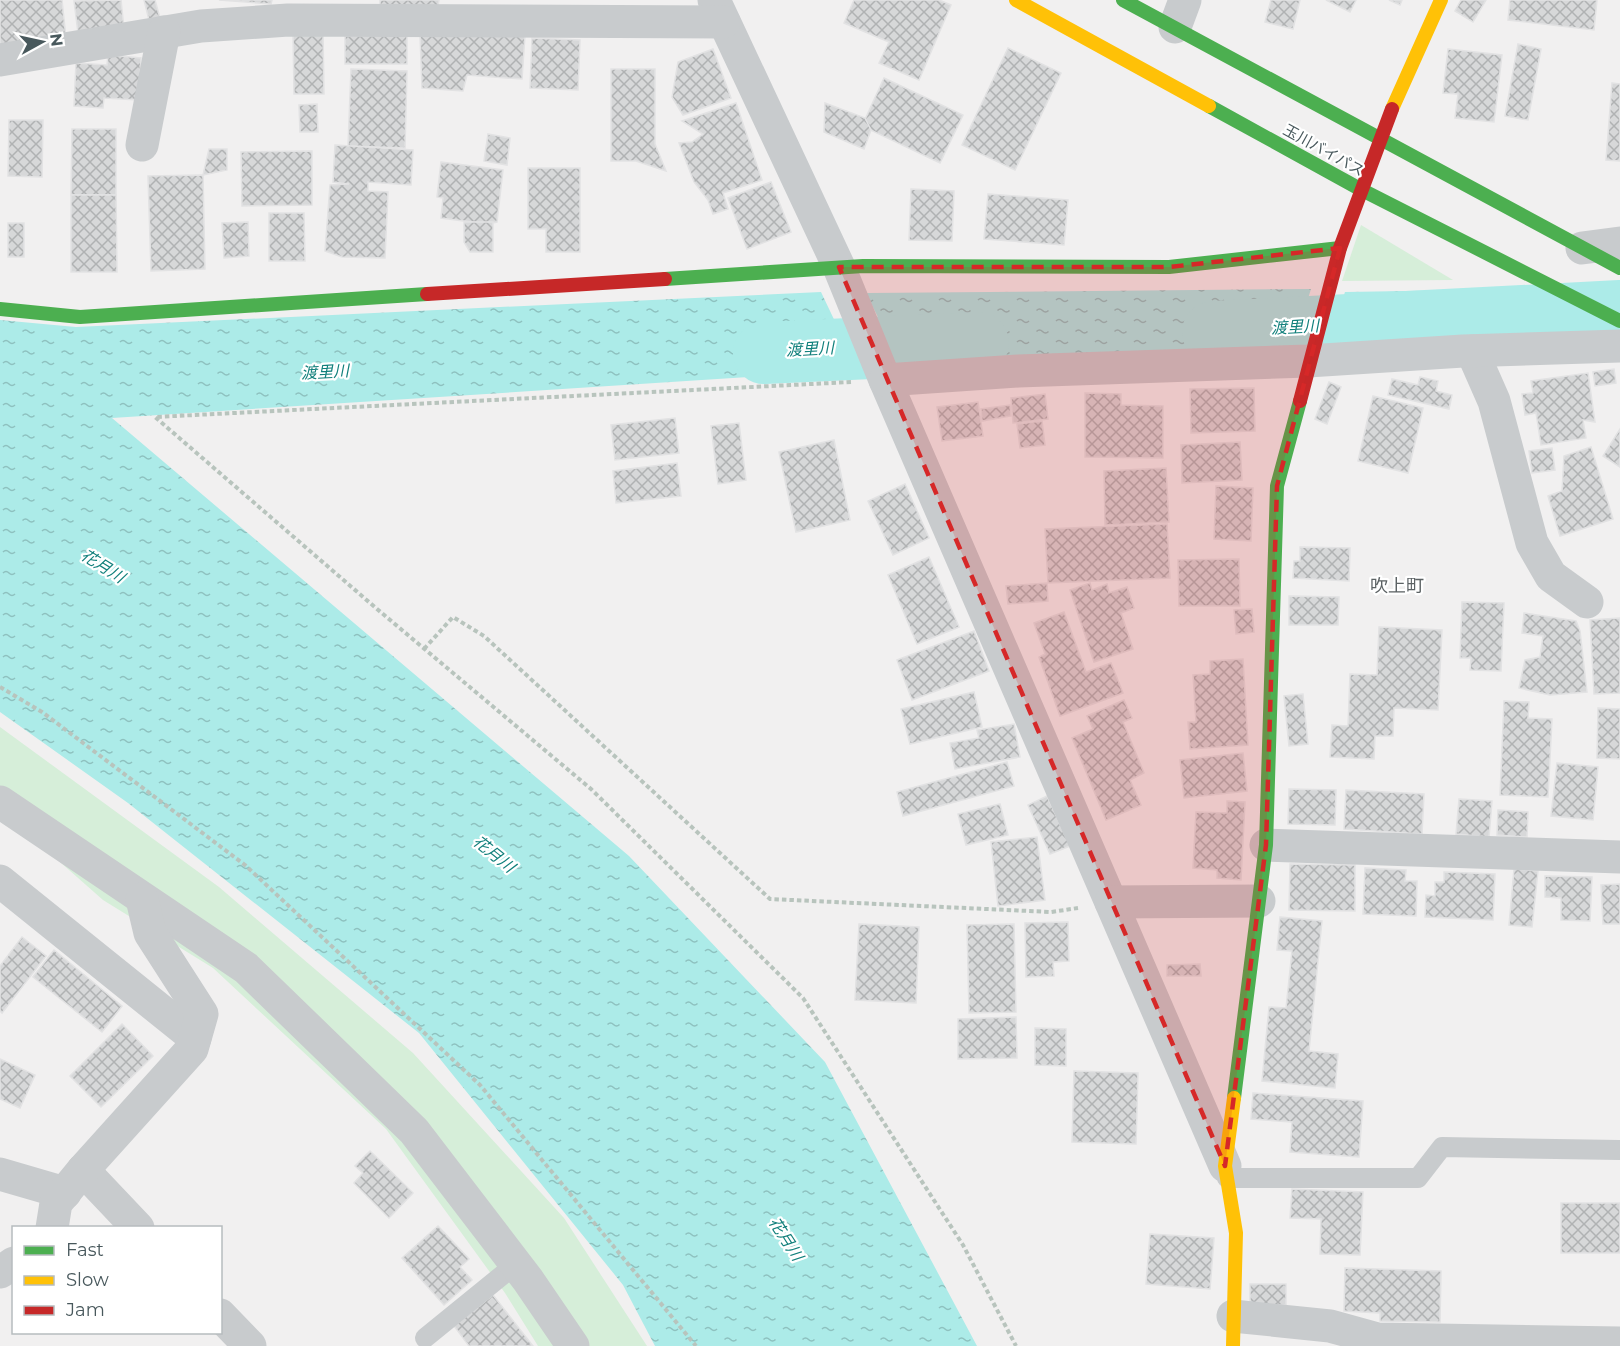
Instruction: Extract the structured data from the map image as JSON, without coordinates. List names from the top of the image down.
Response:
{
  "streets": {
    "main road": ["玉川バイパス"]
  },
  "districts": ["吹上町"],
  "water": ["渡里川", "花月川"],
  "legend": ["Fast", "Slow", "Jam"],
  "north": "right"
}
